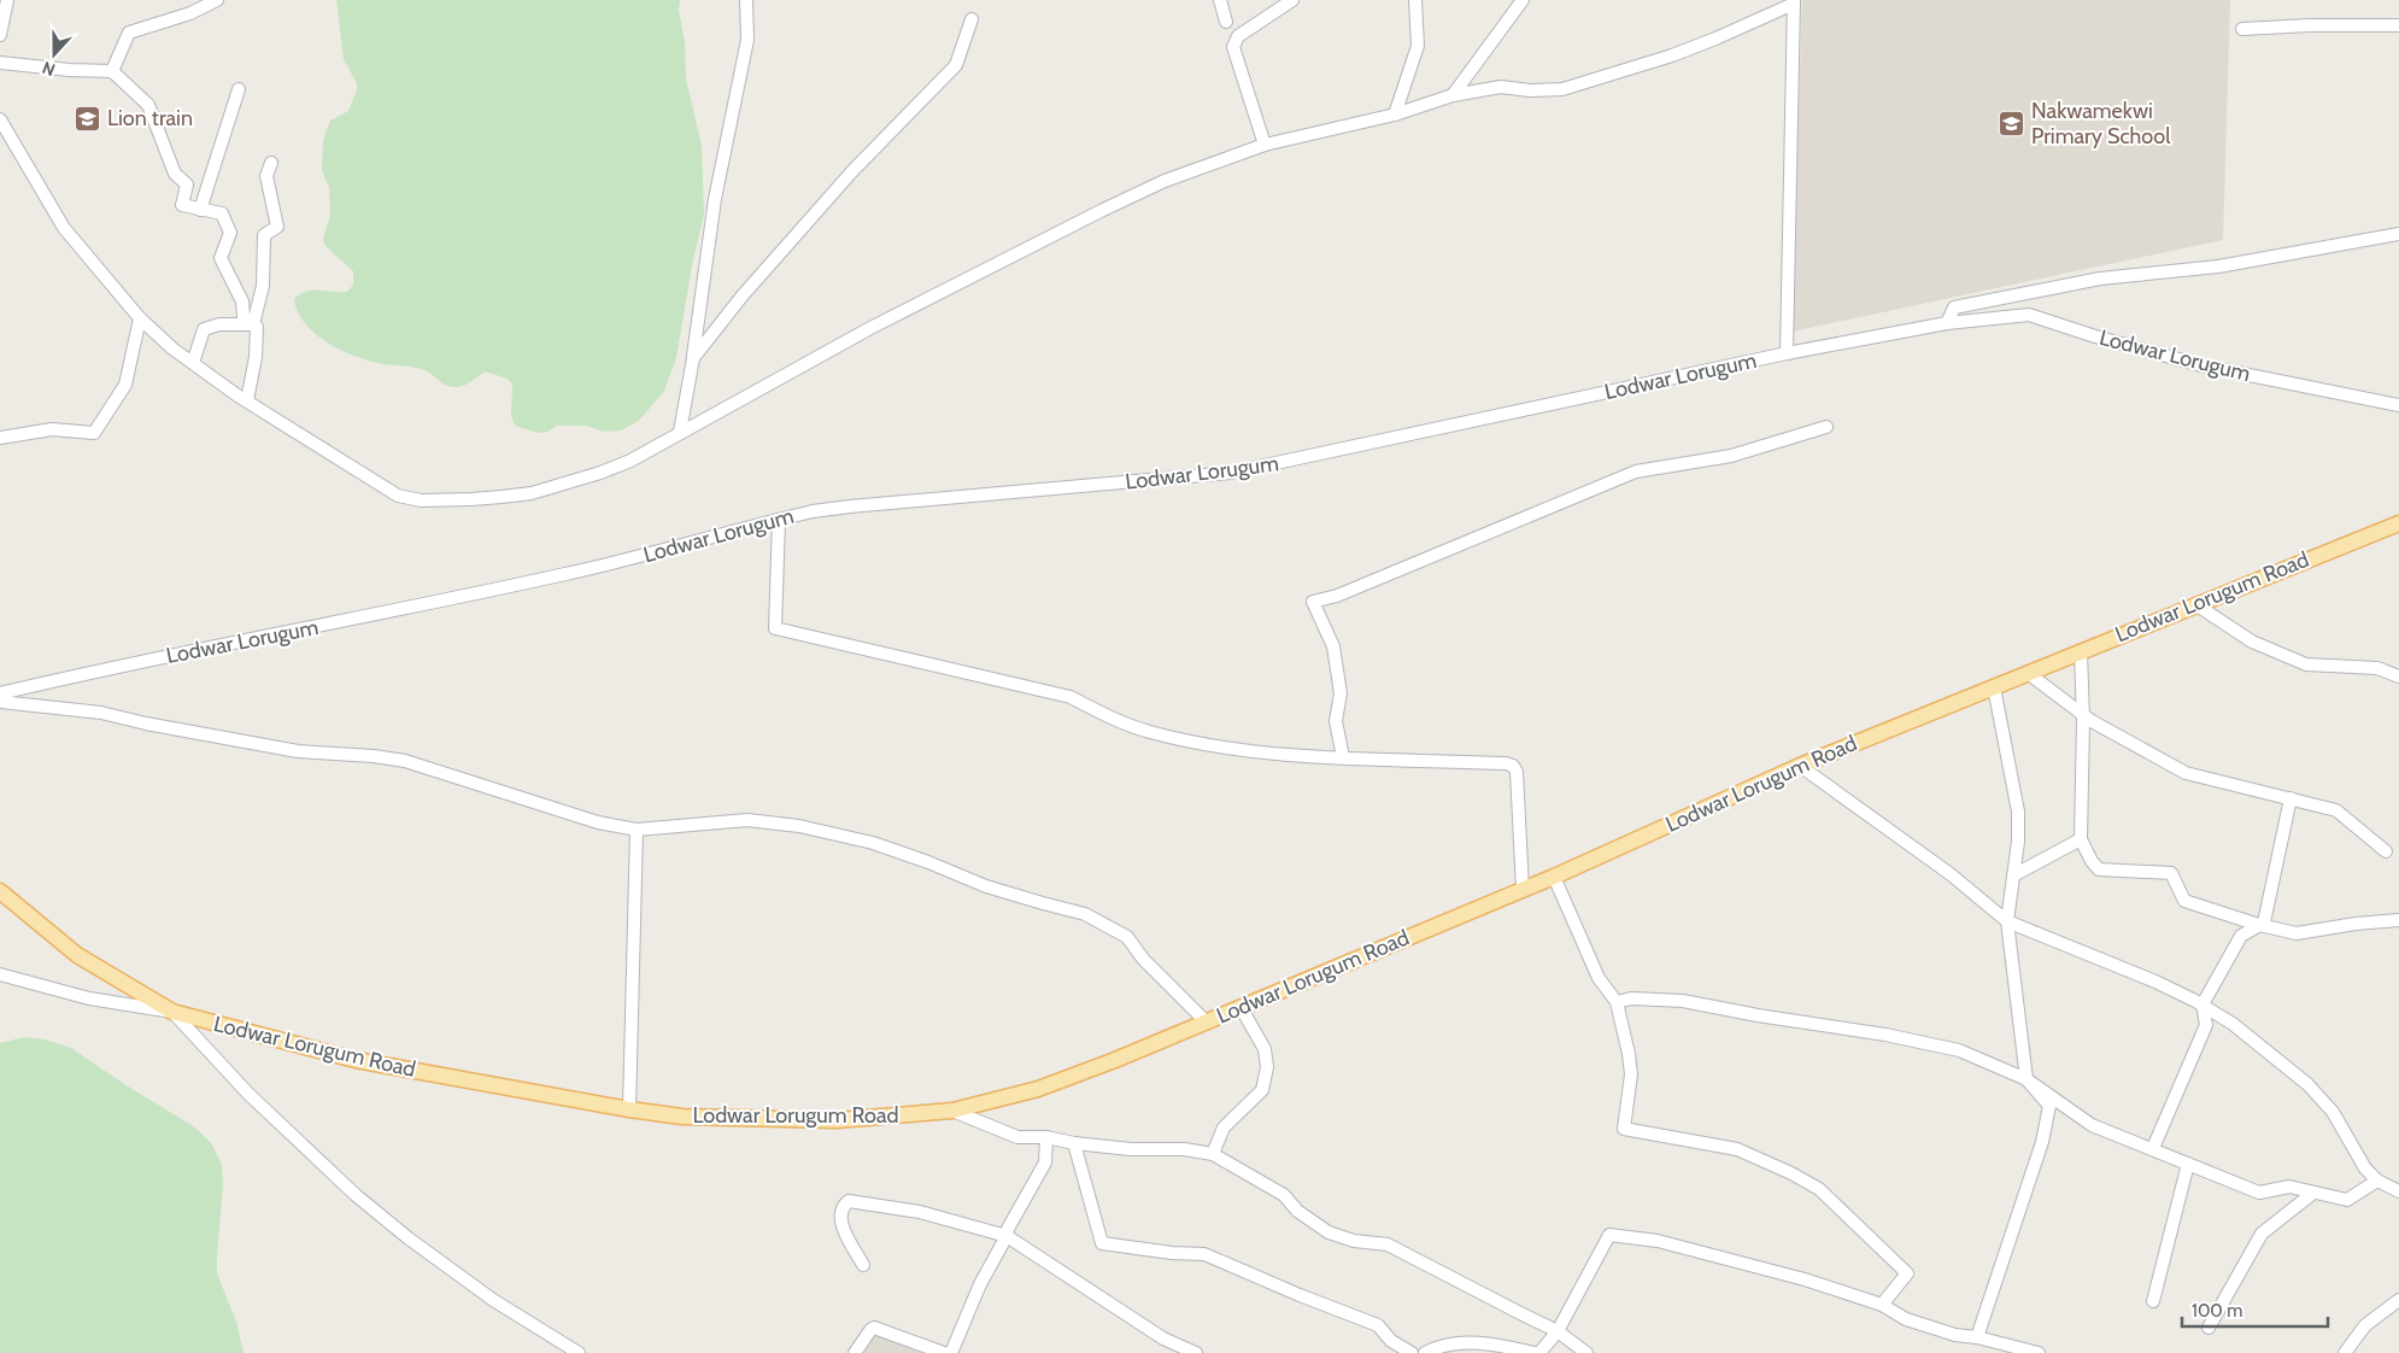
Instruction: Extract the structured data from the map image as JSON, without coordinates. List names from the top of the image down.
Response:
{
  "streets": {
    "main road": ["Lodwar Lorugum Road"],
    "street": ["Lodwar Lorugum"]
  },
  "places": {
    "school or university": ["Lion train", "Nakwamekwi Primary School"]
  },
  "scale_bar": "100 m",
  "north": "bottom"
}
